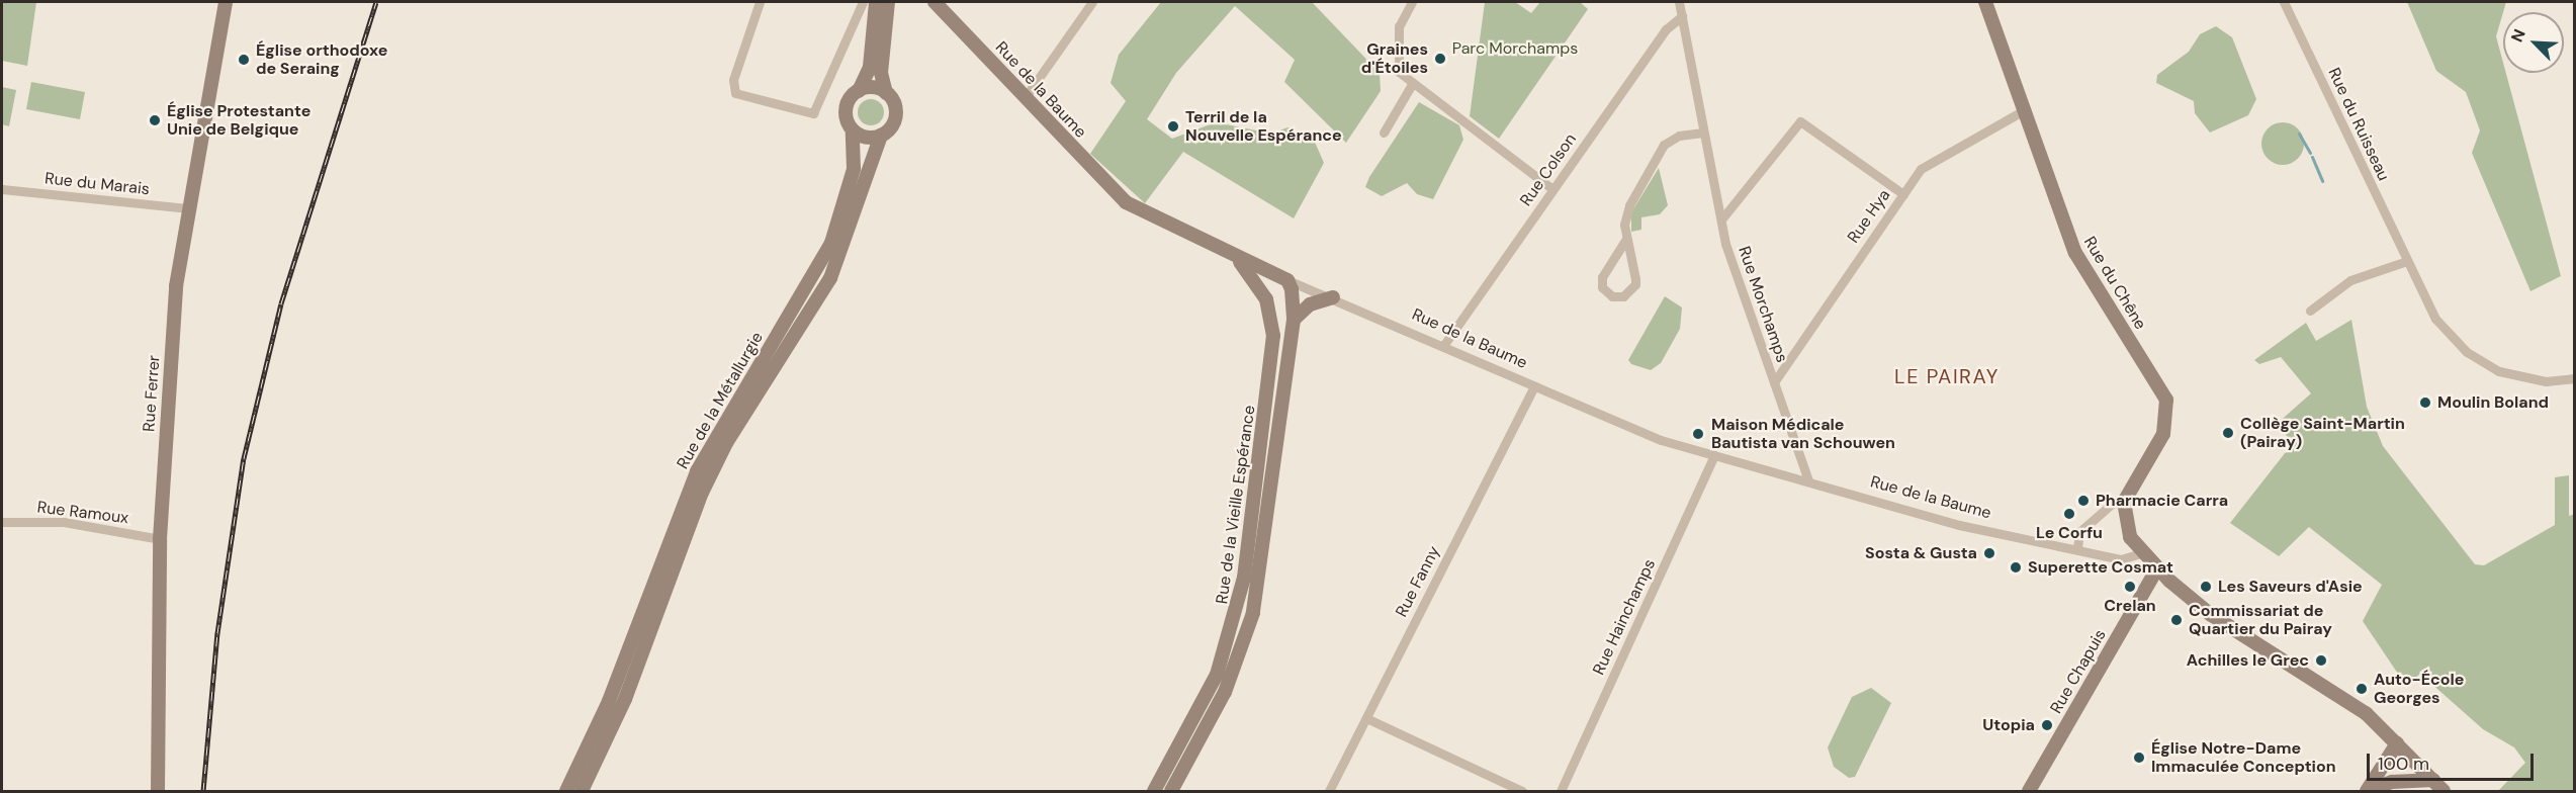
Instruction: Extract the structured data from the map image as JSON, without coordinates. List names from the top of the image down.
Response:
{
  "streets": {
    "street": [
      "Rue de la Baume",
      "Rue du Ruisseau",
      "Rue Colson",
      "Rue du Marais",
      "Rue Hya",
      "Rue du Chêne",
      "Rue Morchamps",
      "Rue Ferrer",
      "Rue de la Métallurgie",
      "Rue de la Vieille Espérance",
      "Rue Ramoux",
      "Rue Fanny",
      "Rue Hainchamps",
      "Rue Chapuis"
    ]
  },
  "crossings": [
    ["Rue de la Baume", "Rue Colson"],
    ["Rue de la Baume", "Rue Morchamps"],
    ["Rue de la Baume", "Rue de la Vieille Espérance"],
    ["Rue de la Baume", "Rue Fanny"],
    ["Rue de la Baume", "Rue Hainchamps"],
    ["Rue Colson", "Rue Morchamps"],
    ["Rue du Marais", "Rue Ferrer"],
    ["Rue Hya", "Rue du Chêne"],
    ["Rue Hya", "Rue Morchamps"],
    ["Rue Ferrer", "Rue Ramoux"]
  ],
  "districts": ["LE PAIRAY"],
  "parks": ["Parc Morchamps"],
  "places": [
    "Graines d'Étoiles",
    "Église orthodoxe de Seraing",
    "Église Protestante Unie de Belgique",
    "Terril de la Nouvelle Espérance",
    "Moulin Boland",
    "Collège Saint-Martin (Pairay)",
    "Maison Médicale Bautista van Schouwen",
    "Pharmacie Carra",
    "Le Corfu",
    "Sosta & Gusta",
    "Superette Cosmat",
    "Crelan",
    "Les Saveurs d'Asie",
    "Commissariat de Quartier du Pairay",
    "Achilles le Grec",
    "Auto-École Georges",
    "Utopia",
    "Église Notre-Dame Immaculée Conception"
  ],
  "scale_bar": "100 m",
  "north": "top left"
}
